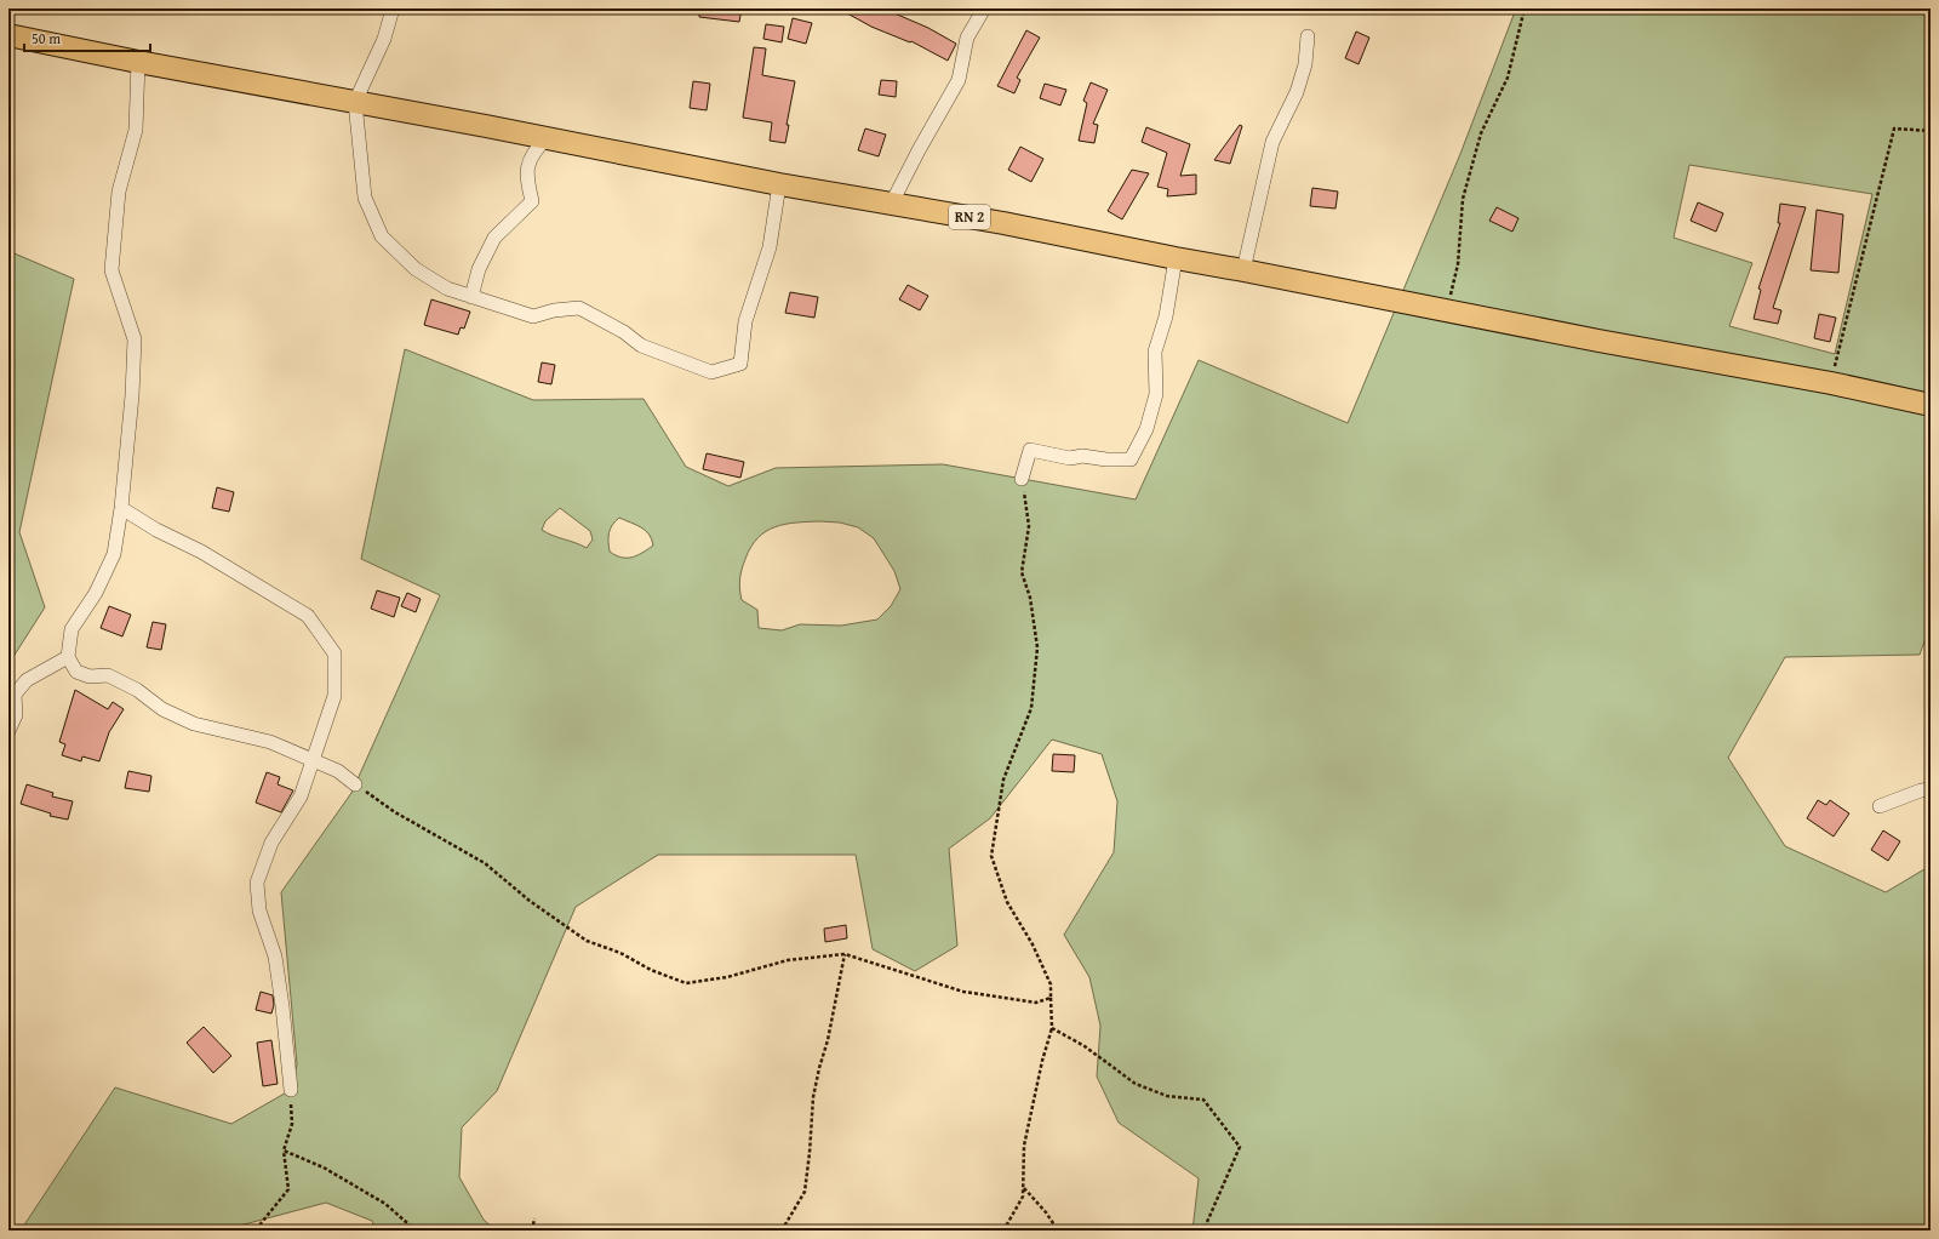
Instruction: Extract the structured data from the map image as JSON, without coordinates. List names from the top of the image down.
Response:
{
  "streets": {
    "main road": ["RN 2"]
  },
  "scale_bar": "50 m"
}
